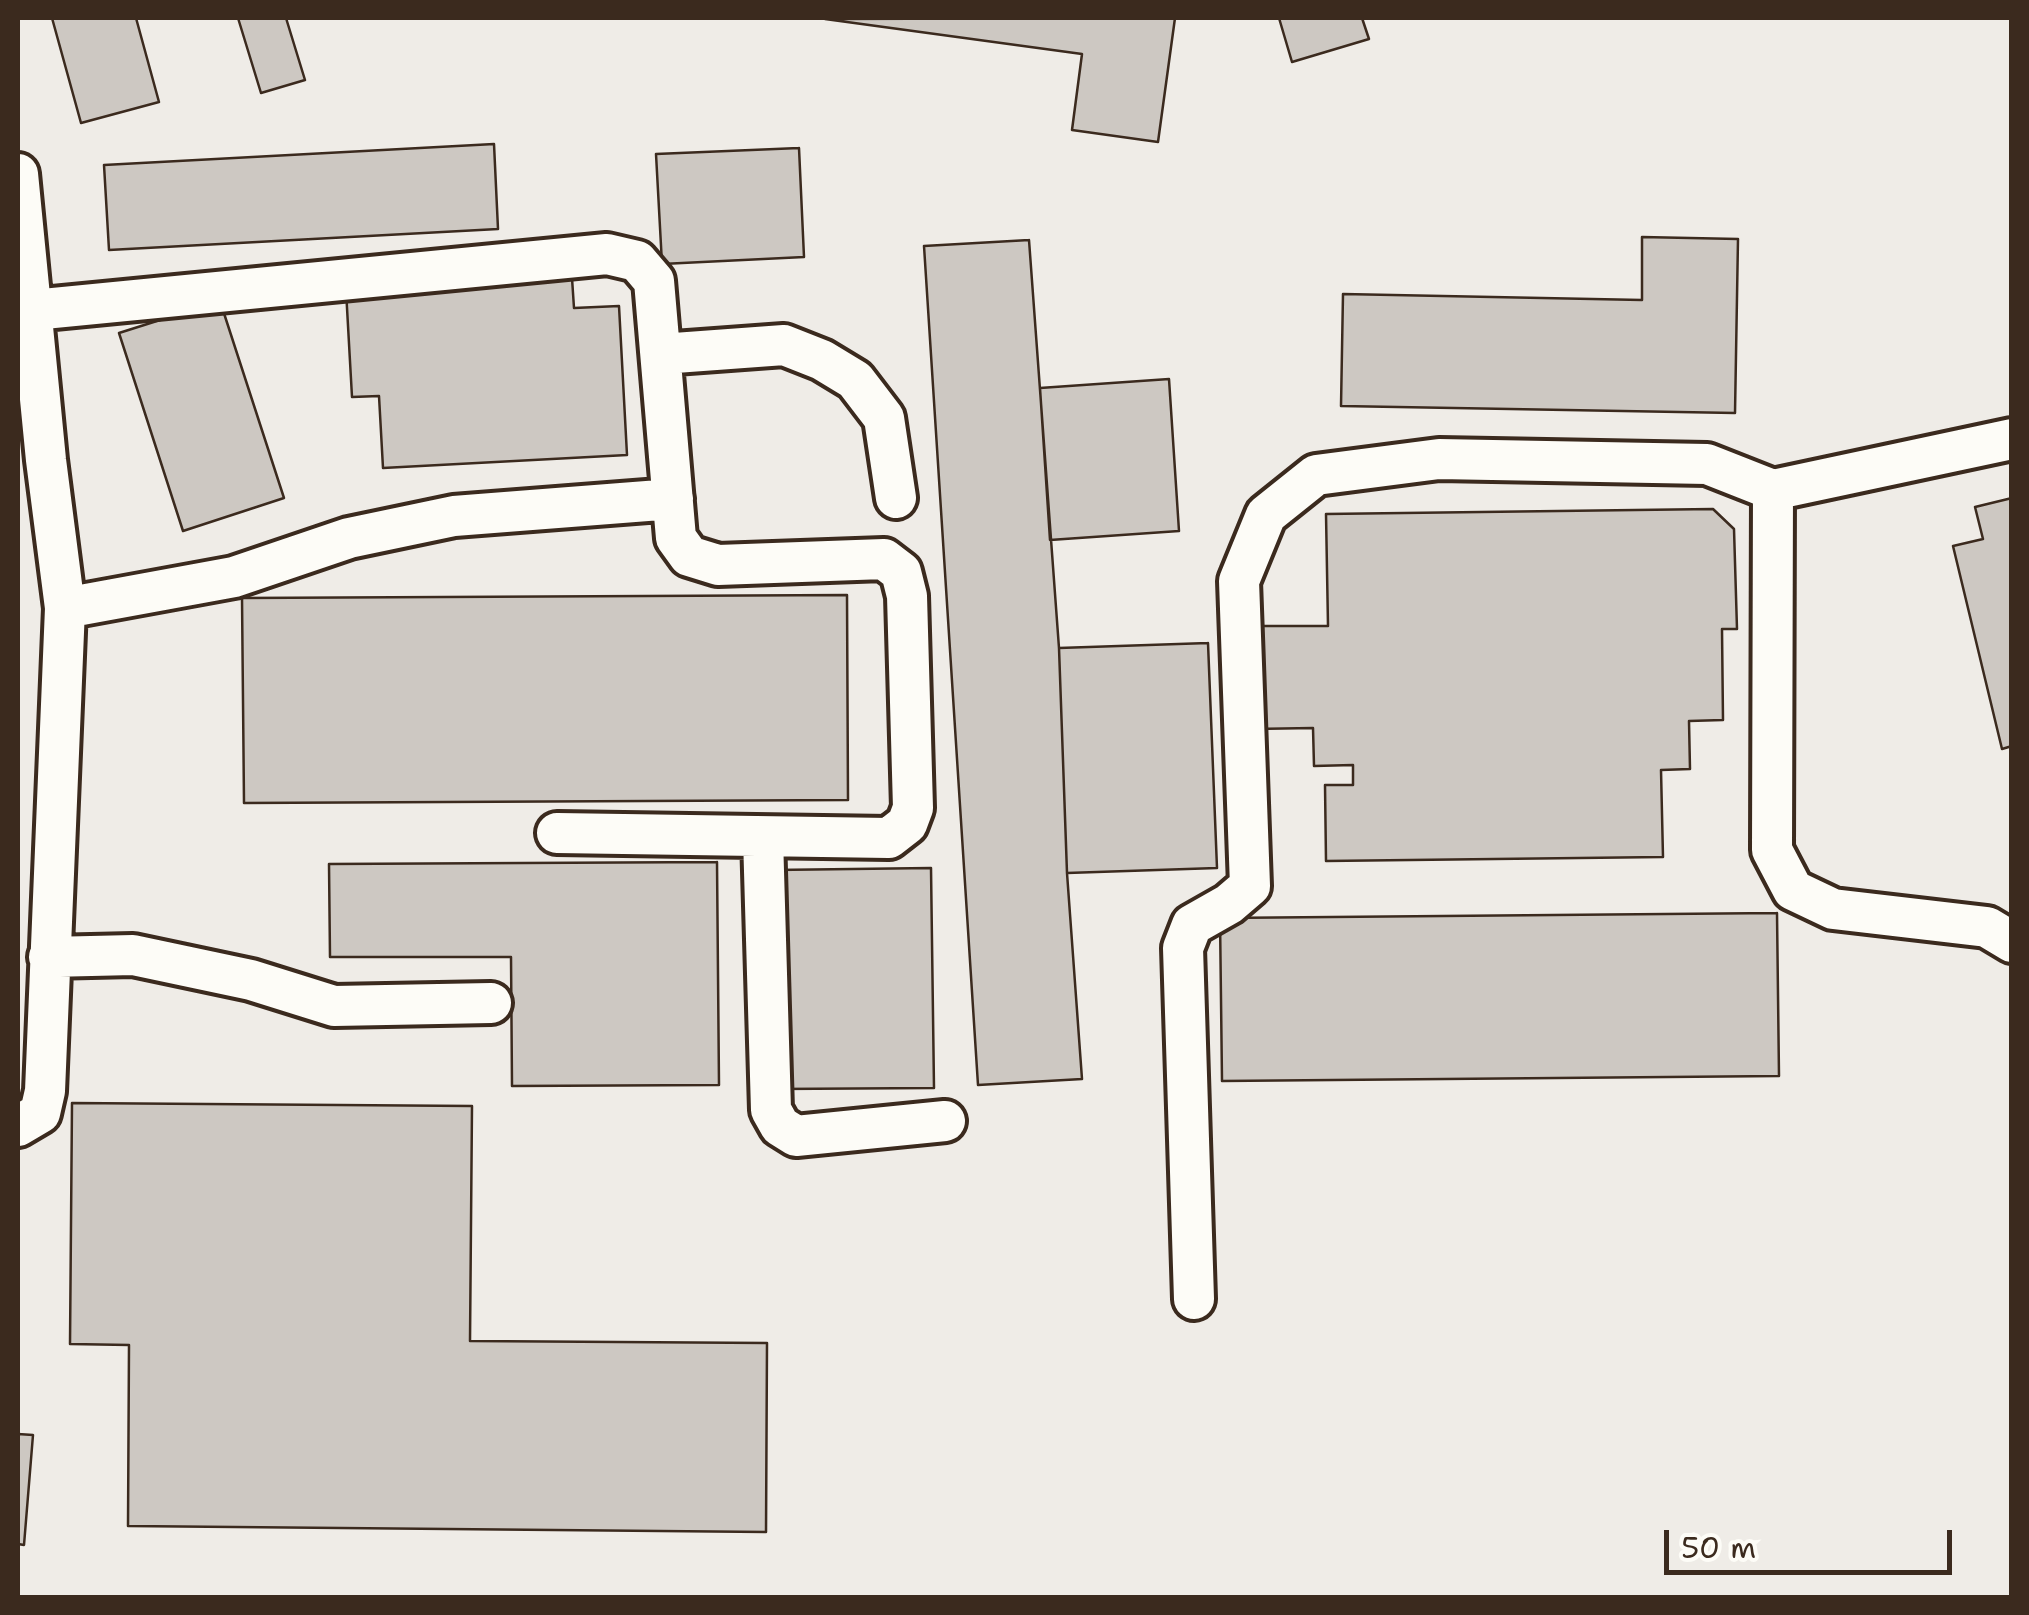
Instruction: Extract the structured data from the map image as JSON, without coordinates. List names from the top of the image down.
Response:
{
  "scale_bar": "50 m"
}
